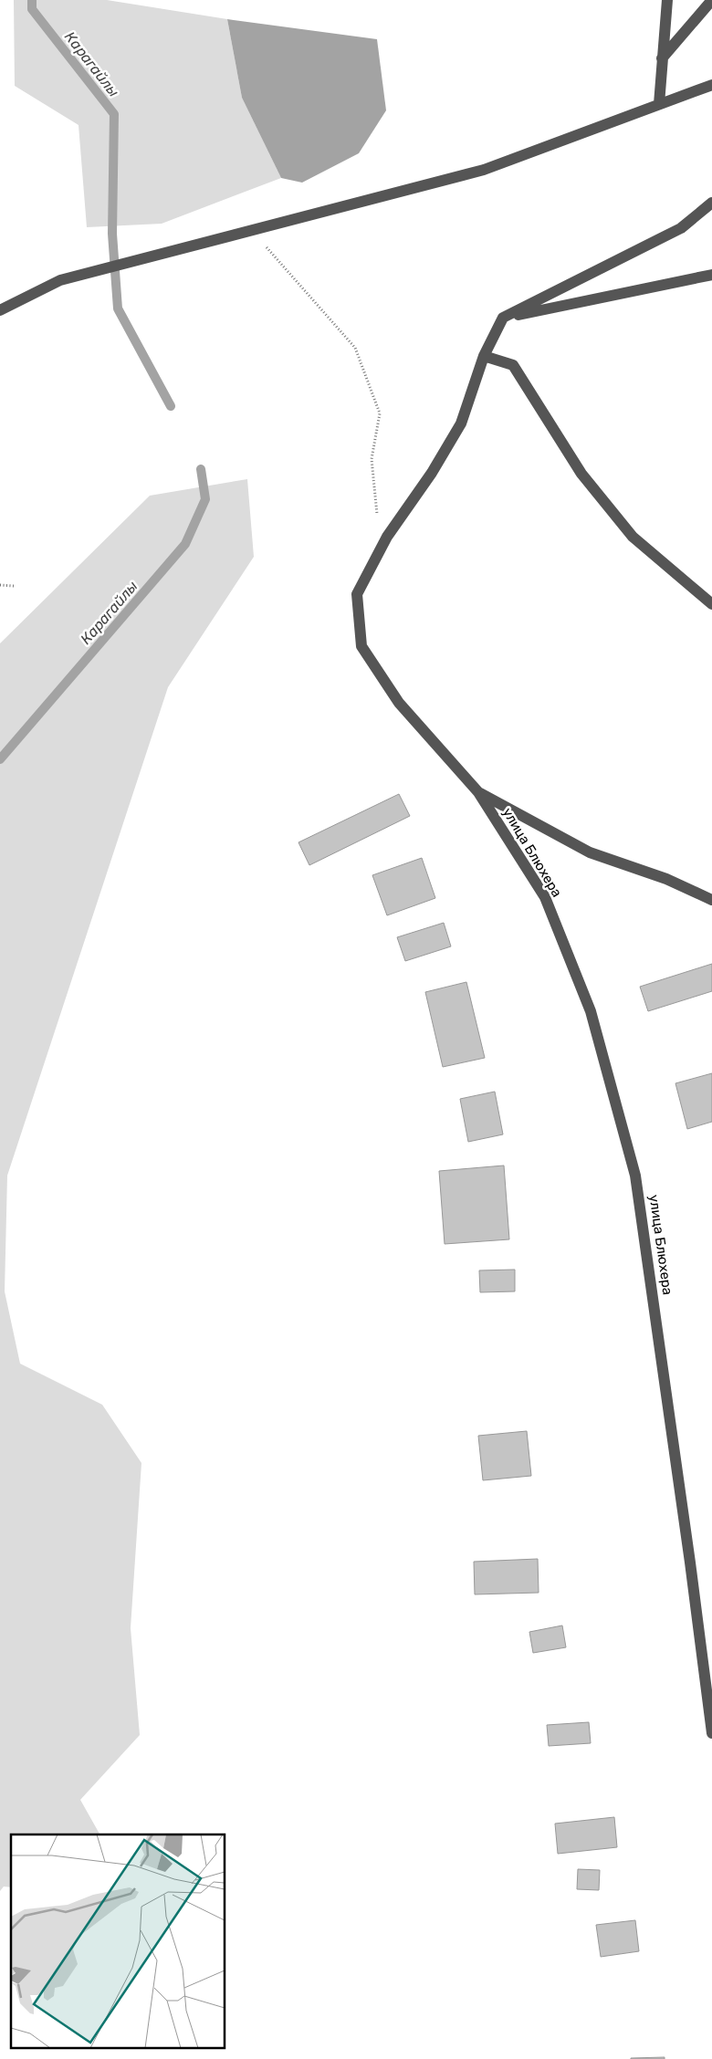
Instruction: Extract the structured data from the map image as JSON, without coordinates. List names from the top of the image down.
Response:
{
  "streets": {
    "street": ["улица Блюхера"]
  },
  "water": ["Карагайлы"]
}
